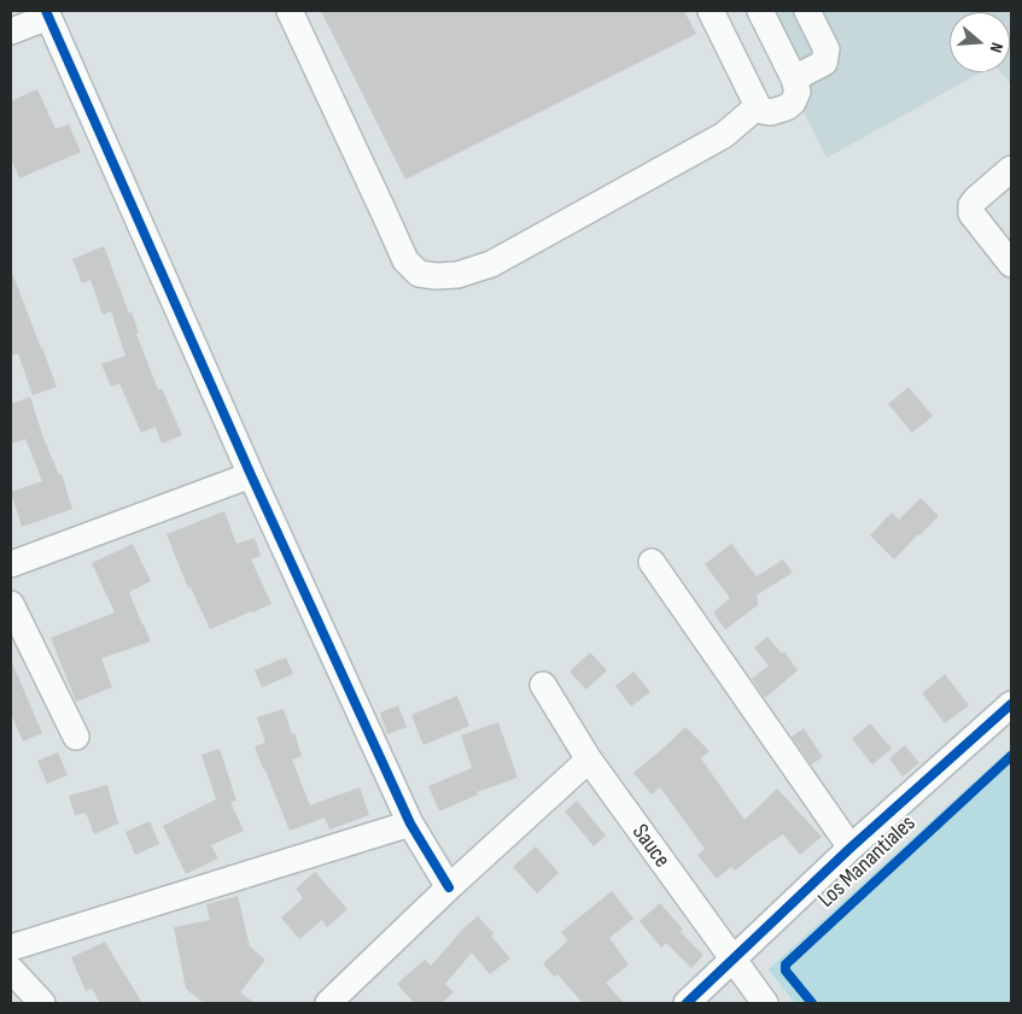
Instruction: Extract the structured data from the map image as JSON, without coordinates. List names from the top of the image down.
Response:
{
  "streets": {
    "street": ["Sauce"],
    "cycle path": ["Los Manantiales"]
  },
  "north": "right"
}
